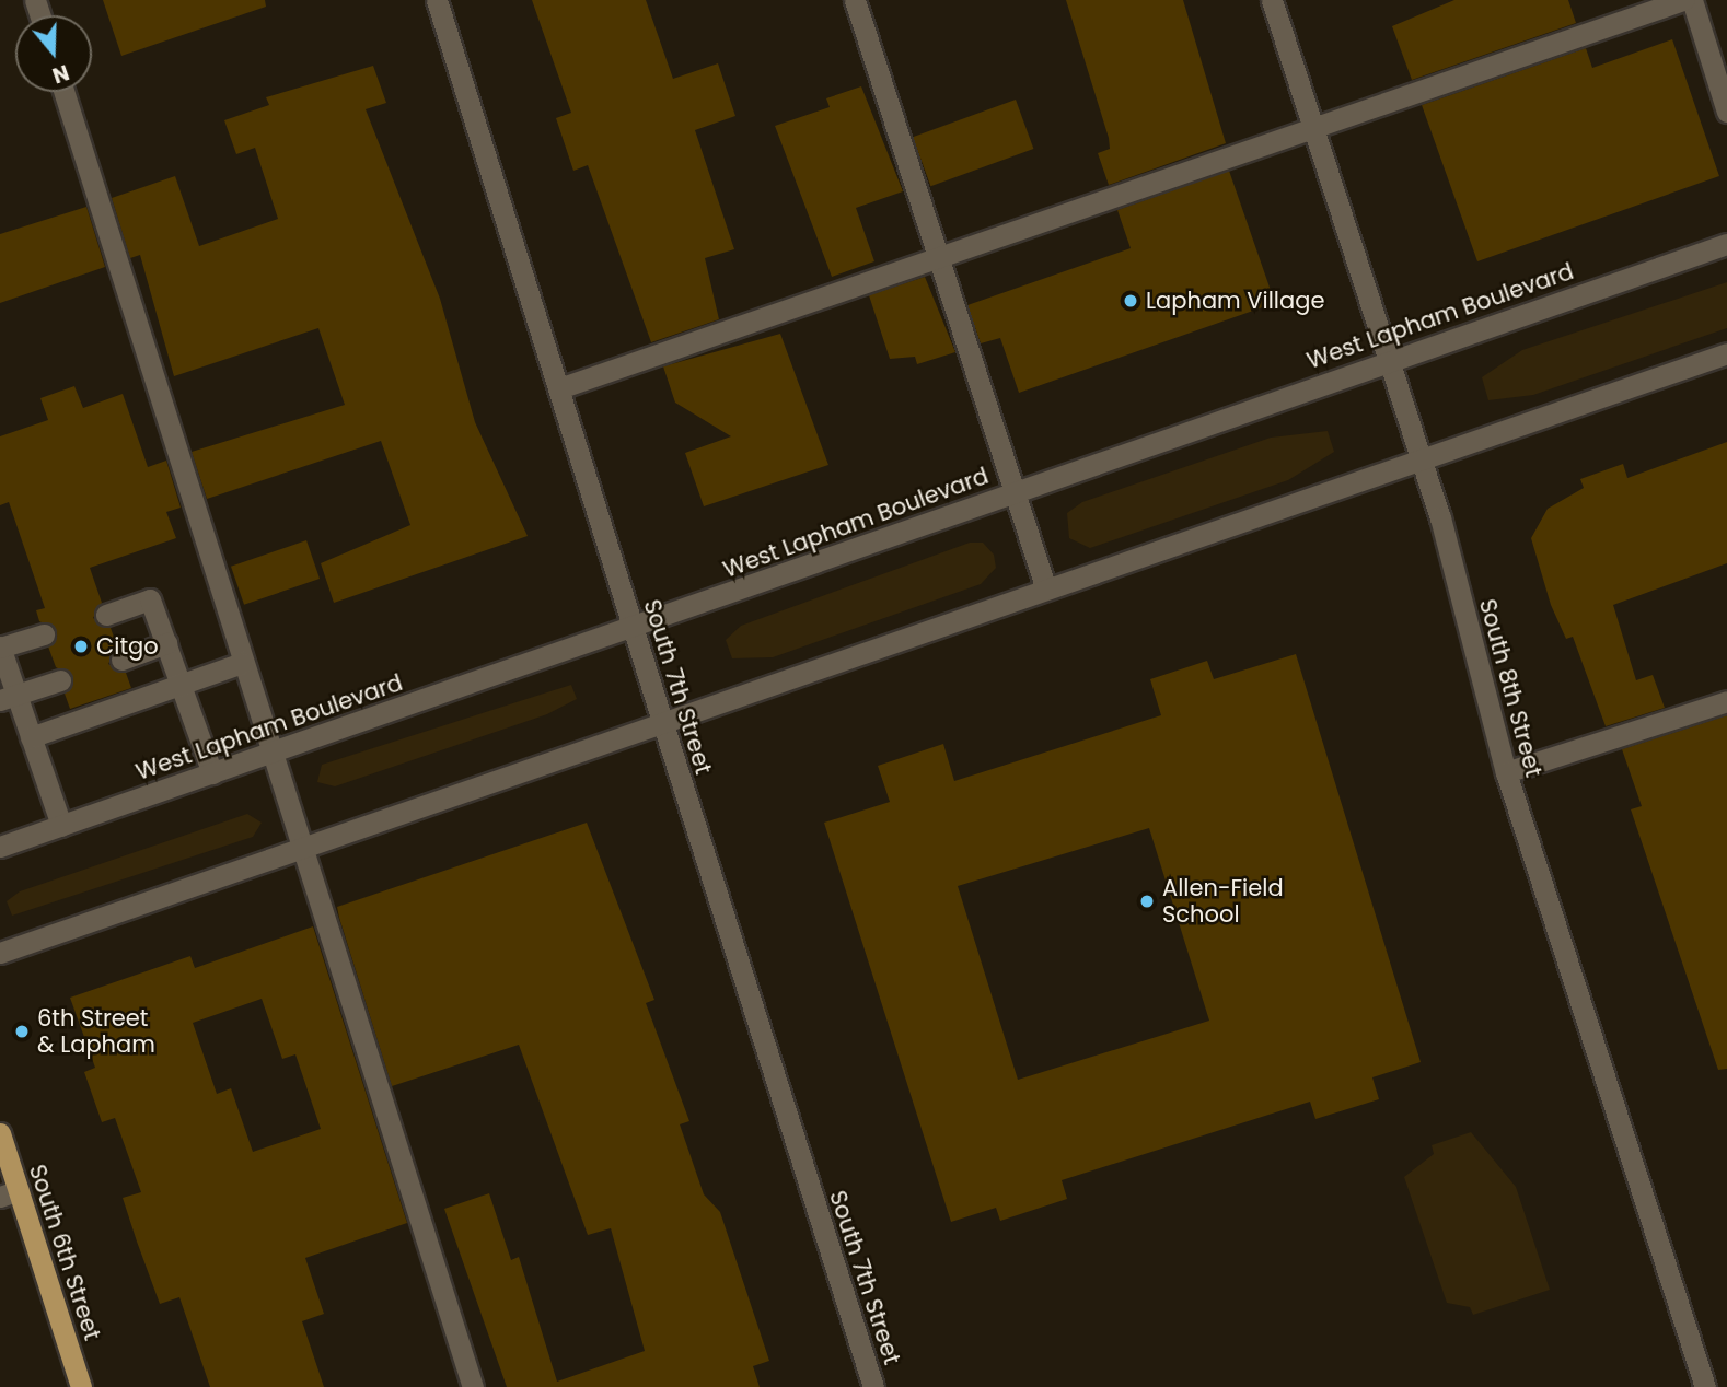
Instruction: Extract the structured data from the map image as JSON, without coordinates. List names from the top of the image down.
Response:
{
  "streets": {
    "main road": ["South 6th Street"],
    "street": ["West Lapham Boulevard", "South 7th Street", "South 8th Street"]
  },
  "crossings": [
    ["West Lapham Boulevard", "South 7th Street"],
    ["West Lapham Boulevard", "South 8th Street"]
  ],
  "places": [
    "Lapham Village",
    "Citgo",
    "Allen-Field School",
    "6th Street & Lapham"
  ],
  "north": "bottom"
}
